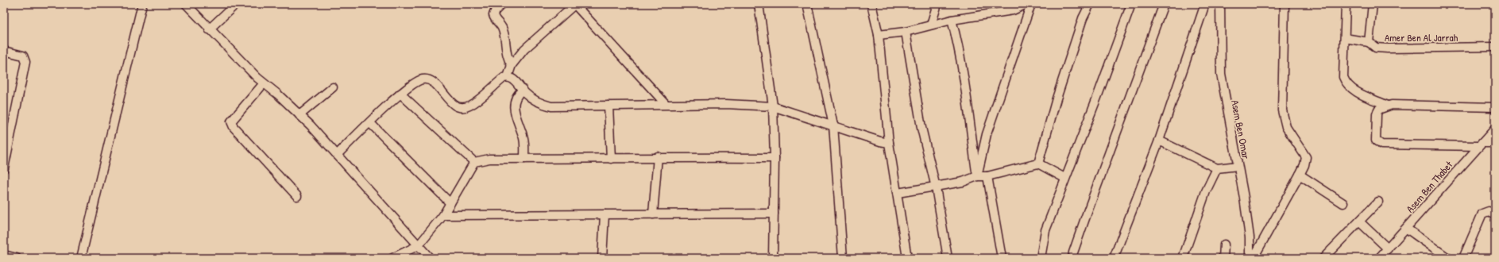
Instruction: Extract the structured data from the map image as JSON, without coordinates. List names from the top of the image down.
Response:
{
  "streets": {
    "street": ["Amer Ben Al Jarrah", "Asem Ben Omar", "Asem Ben Thabet"]
  }
}
